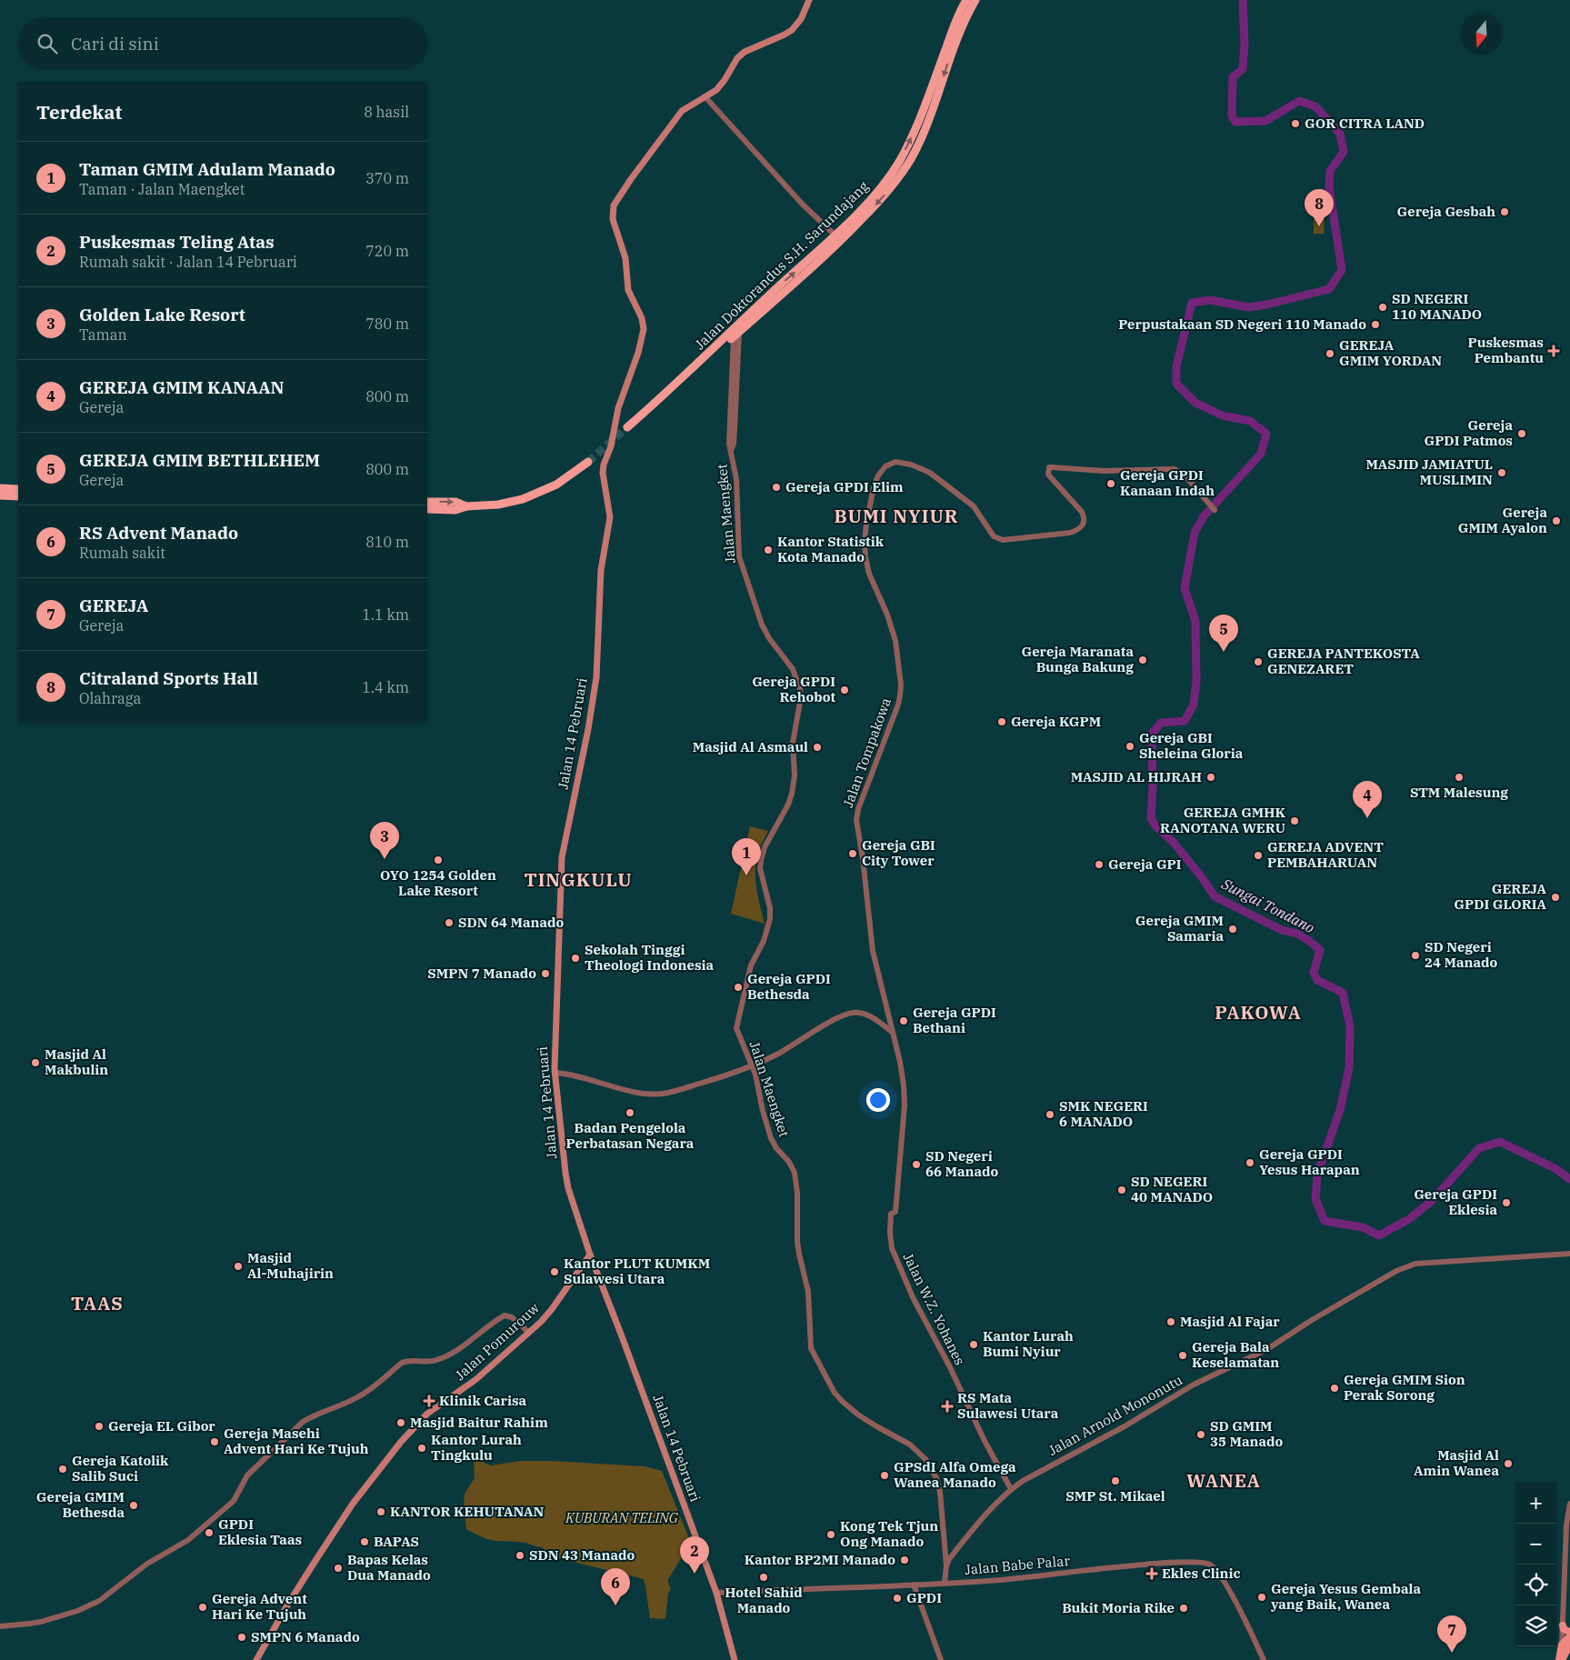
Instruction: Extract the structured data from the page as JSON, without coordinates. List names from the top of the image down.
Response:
{
  "streets": {
    "highway": ["Jalan Doktorandus S.H. Sarundajang"],
    "main road": ["Jalan 14 Pebruari", "Jalan Pomurouw"],
    "street": [
      "Jalan Maengket",
      "Jalan Tompakowa",
      "Jalan W.Z. Yohanes",
      "Jalan Arnold Mononutu",
      "Jalan Babe Palar"
    ]
  },
  "crossings": [
    ["Jalan Maengket", "Jalan Arnold Mononutu"],
    ["Jalan 14 Pebruari", "Jalan Pomurouw"],
    ["Jalan 14 Pebruari", "Jalan Babe Palar"],
    ["Jalan Tompakowa", "Jalan W.Z. Yohanes"],
    ["Jalan W.Z. Yohanes", "Jalan Arnold Mononutu"]
  ],
  "districts": [
    "BUMI NYIUR",
    "TINGKULU",
    "PAKOWA",
    "TAAS",
    "WANEA"
  ],
  "water": ["Sungai Tondano"],
  "parks": ["KUBURAN TELING"],
  "places": {
    "other": [
      "GOR CITRA LAND",
      "Gereja Gesbah",
      "SD NEGERI 110 MANADO",
      "Perpustakaan SD Negeri 110 Manado",
      "GEREJA GMIM YORDAN",
      "Gereja GPDI Patmos",
      "MASJID JAMIATUL MUSLIMIN",
      "Gereja GPDI Kanaan Indah",
      "Gereja GPDI Elim",
      "Gereja GMIM Ayalon",
      "Kantor Statistik Kota Manado",
      "Gereja Maranata Bunga Bakung",
      "GEREJA PANTEKOSTA GENEZARET",
      "Gereja GPDI Rehobot",
      "Gereja KGPM",
      "Gereja GBI Sheleina Gloria",
      "Masjid Al Asmaul",
      "MASJID AL HIJRAH",
      "STM Malesung",
      "GEREJA GMHK RANOTANA WERU",
      "Gereja GBI City Tower",
      "GEREJA ADVENT PEMBAHARUAN",
      "OYO 1254 Golden Lake Resort",
      "Gereja GPI",
      "GEREJA GPDI GLORIA",
      "SDN 64 Manado",
      "Gereja GMIM Samaria",
      "SD Negeri 24 Manado",
      "Sekolah Tinggi Theologi Indonesia",
      "SMPN 7 Manado",
      "Gereja GPDI Bethesda",
      "Gereja GPDI Bethani",
      "Masjid Al Makbulin",
      "Badan Pengelola Perbatasan Negara",
      "SMK NEGERI 6 MANADO",
      "Gereja GPDI Yesus Harapan",
      "SD Negeri 66 Manado",
      "SD NEGERI 40 MANADO",
      "Gereja GPDI Eklesia",
      "Masjid Al-Muhajirin",
      "Kantor PLUT KUMKM Sulawesi Utara",
      "Masjid Al Fajar",
      "Kantor Lurah Bumi Nyiur",
      "Gereja Bala Keselamatan",
      "Gereja GMIM Sion Perak Sorong",
      "Masjid Baitur Rahim",
      "Gereja EL Gibor",
      "SD GMIM 35 Manado",
      "Gereja Masehi Advent Hari Ke Tujuh",
      "Kantor Lurah Tingkulu",
      "Masjid Al Amin Wanea",
      "Gereja Katolik Salib Suci",
      "GPSdI Alfa Omega Wanea Manado",
      "SMP St. Mikael",
      "Gereja GMIM Bethesda",
      "KANTOR KEHUTANAN",
      "GPDI Eklesia Taas",
      "Kong Tek Tjun Ong Manado",
      "BAPAS",
      "SDN 43 Manado",
      "Kantor BP2MI Manado",
      "Bapas Kelas Dua Manado",
      "Hotel Sahid Manado",
      "Gereja Yesus Gembala yang Baik, Wanea",
      "GPDI",
      "Gereja Advent Hari Ke Tujuh",
      "Bukit Moria Rike",
      "SMPN 6 Manado"
    ],
    "health": [
      "Puskesmas Pembantu",
      "Klinik Carisa",
      "RS Mata Sulawesi Utara",
      "Ekles Clinic"
    ]
  },
  "north": "bottom",
  "page": {
    "search": "Cari di sini",
    "heading": ["Terdekat", "8 hasil"],
    "list": [
      {
        "mark": "1",
        "name": "Taman GMIM Adulam Manado",
        "note": "Taman · Jalan Maengket",
        "value": "370 m"
      },
      {
        "mark": "2",
        "name": "Puskesmas Teling Atas",
        "note": "Rumah sakit · Jalan 14 Pebruari",
        "value": "720 m"
      },
      {
        "mark": "3",
        "name": "Golden Lake Resort",
        "note": "Taman",
        "value": "780 m"
      },
      {
        "mark": "4",
        "name": "GEREJA GMIM KANAAN",
        "note": "Gereja",
        "value": "800 m"
      },
      {
        "mark": "5",
        "name": "GEREJA GMIM BETHLEHEM",
        "note": "Gereja",
        "value": "800 m"
      },
      {
        "mark": "6",
        "name": "RS Advent Manado",
        "note": "Rumah sakit",
        "value": "810 m"
      },
      {
        "mark": "7",
        "name": "GEREJA",
        "note": "Gereja",
        "value": "1.1 km"
      },
      {
        "mark": "8",
        "name": "Citraland Sports Hall",
        "note": "Olahraga",
        "value": "1.4 km"
      }
    ],
    "pins": [
      "8",
      "5",
      "4",
      "3",
      "1",
      "2",
      "6",
      "7"
    ],
    "map_buttons": ["+", "−"]
  }
}
